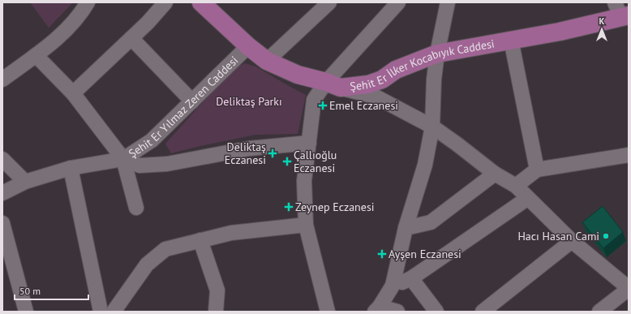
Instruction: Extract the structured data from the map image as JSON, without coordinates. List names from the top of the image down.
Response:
{
  "streets": {
    "main road": ["Şehit Er İlker Kocabıyık Caddesi"],
    "street": ["Şehit Er Yılmaz Zeren Caddesi"]
  },
  "crossings": [
    ["Şehit Er İlker Kocabıyık Caddesi", "Şehit Er Yılmaz Zeren Caddesi"]
  ],
  "parks": ["Deliktaş Parkı"],
  "places": {
    "health": [
      "Emel Eczanesi",
      "Deliktaş Eczanesi",
      "Çallıoğlu Eczanesi",
      "Zeynep Eczanesi",
      "Ayşen Eczanesi"
    ],
    "other": ["Hacı Hasan Cami"]
  },
  "scale_bar": "50 m",
  "north": "top"
}
